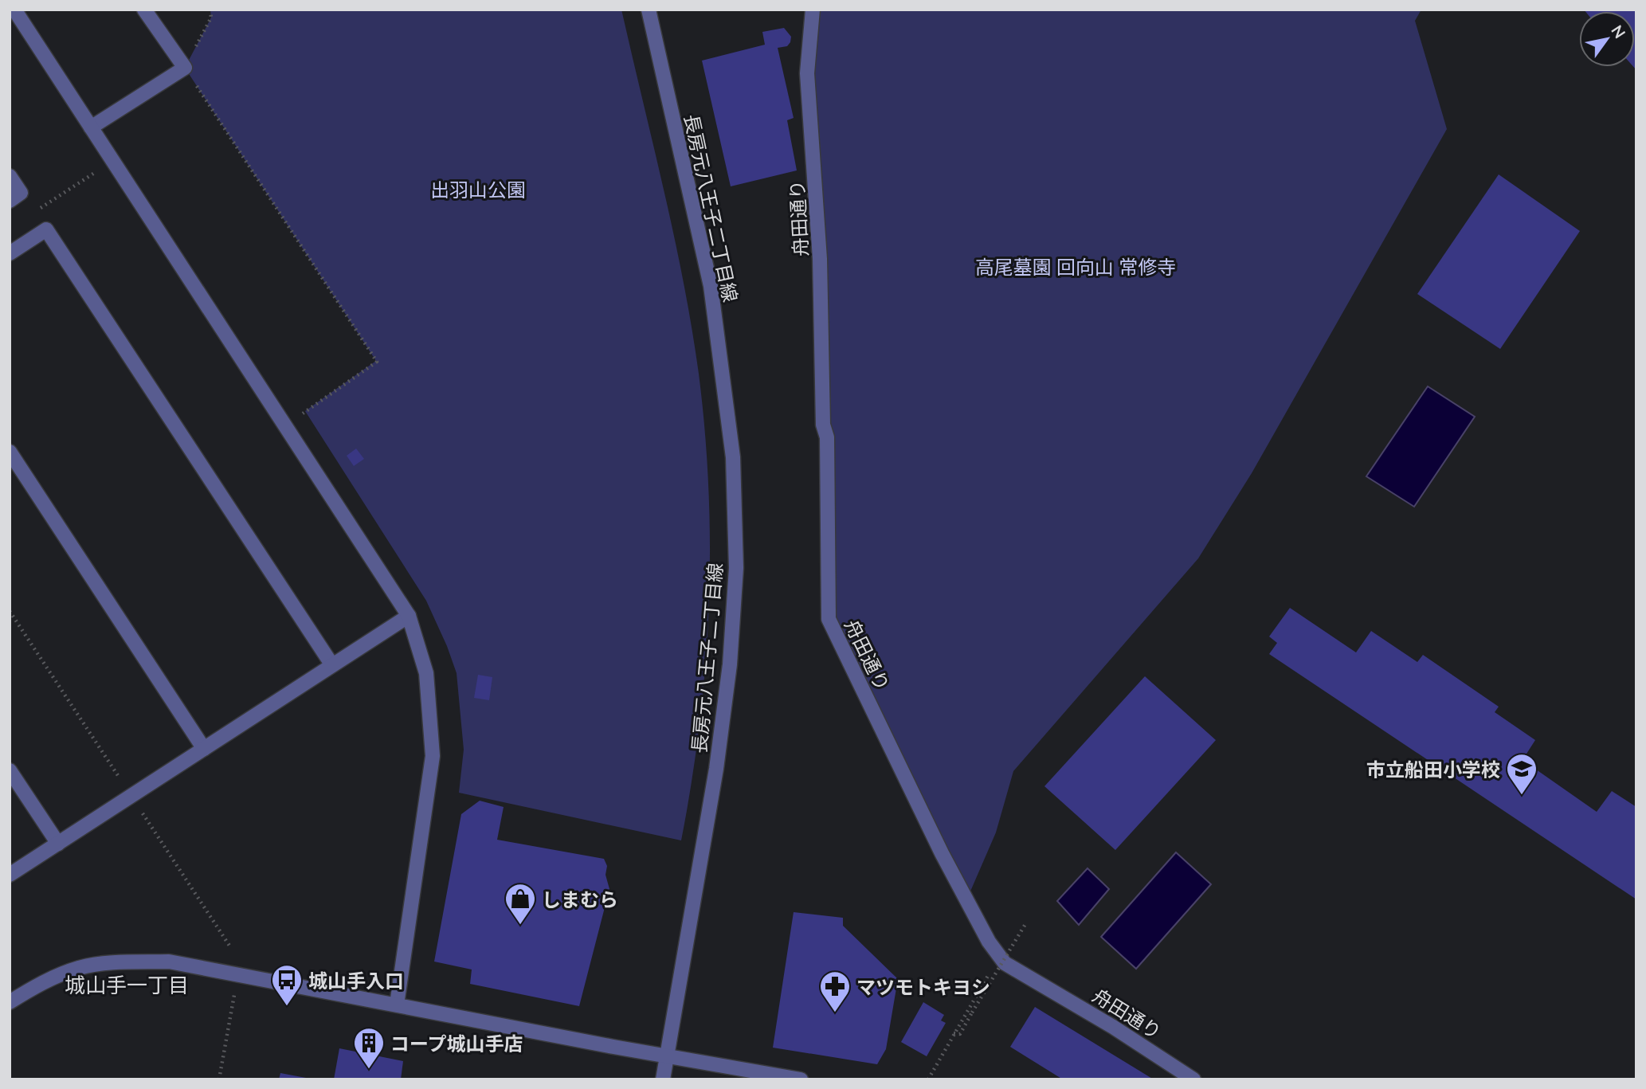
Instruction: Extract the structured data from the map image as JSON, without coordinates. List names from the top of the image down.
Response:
{
  "streets": {
    "street": ["長房元八王子二丁目線", "舟田通り"]
  },
  "districts": ["城山手一丁目"],
  "parks": ["出羽山公園", "高尾墓園 回向山 常修寺"],
  "places": {
    "school or university": ["市立船田小学校"],
    "shop": ["しまむら"],
    "bus stop": ["城山手入口"],
    "pharmacy": ["マツモトキヨシ"],
    "building": ["コープ城山手店"]
  },
  "north": "top right"
}
